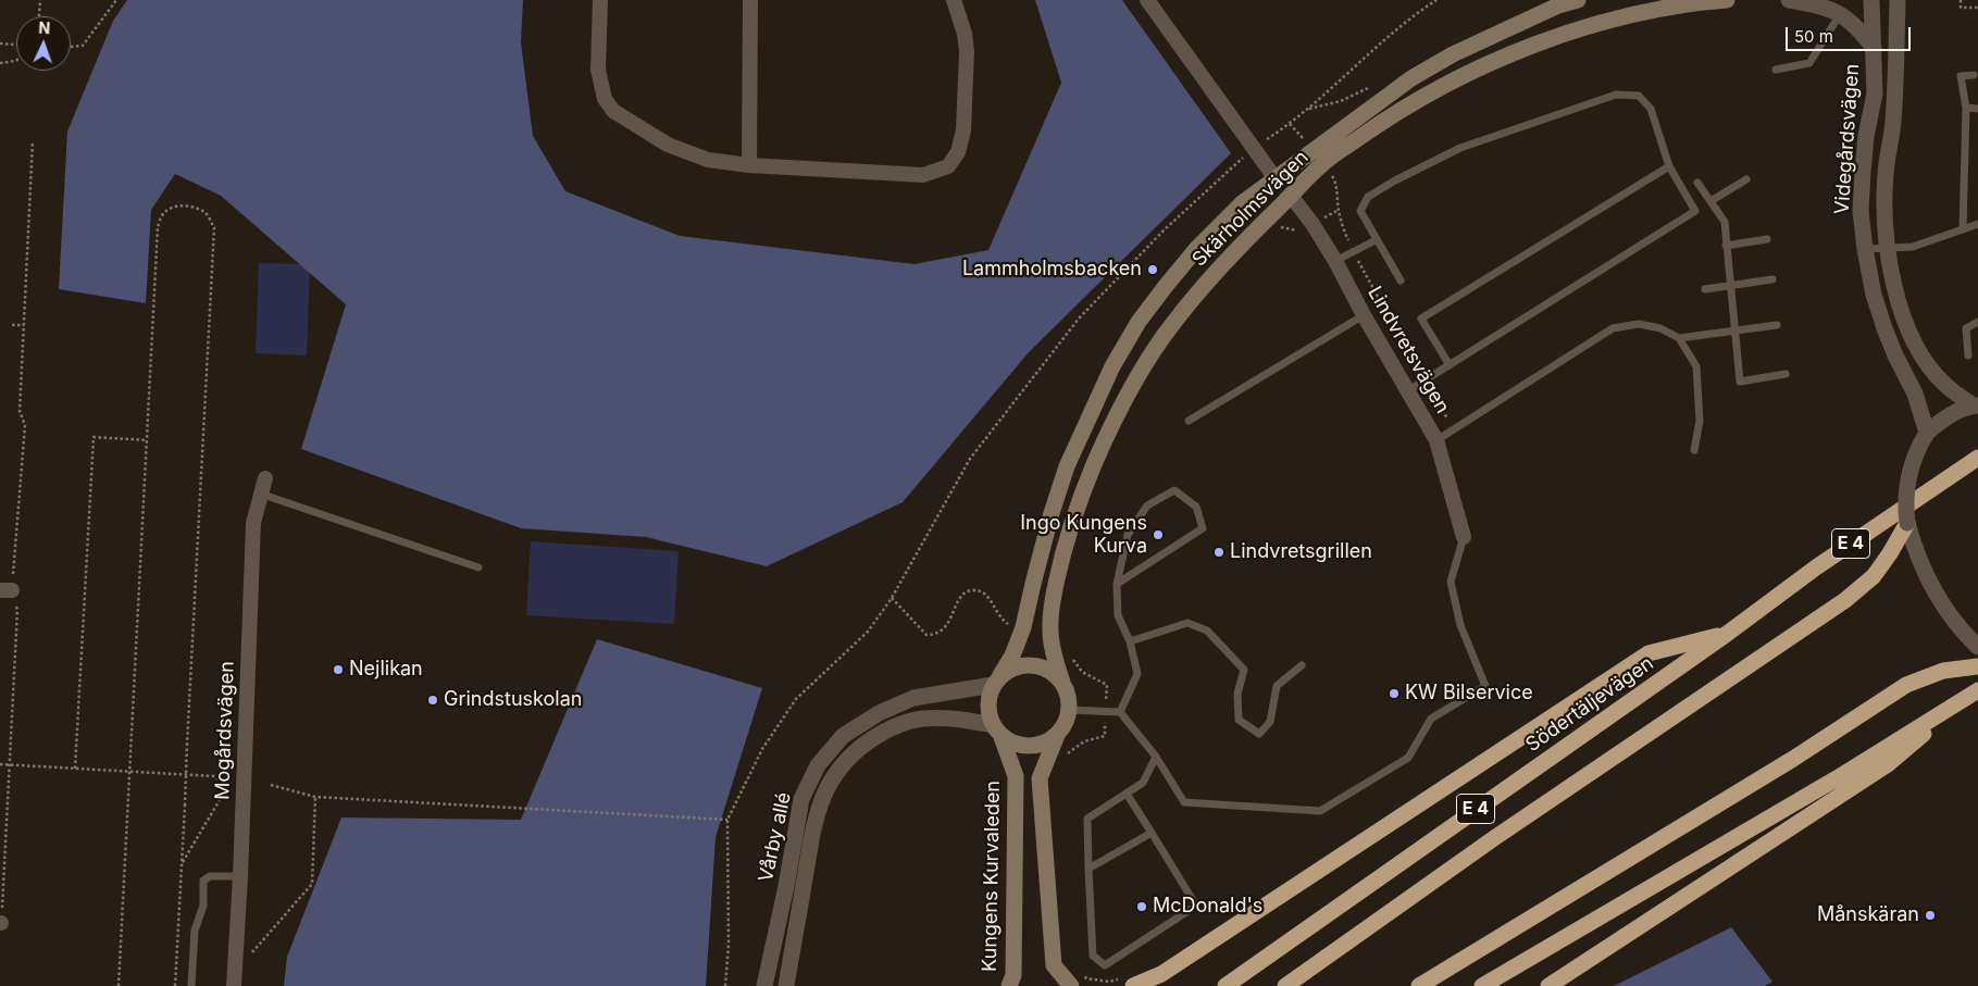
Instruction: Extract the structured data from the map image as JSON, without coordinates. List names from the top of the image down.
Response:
{
  "streets": {
    "highway": ["E 4", "Södertäljevägen"],
    "main road": ["Skärholmsvägen", "Kungens Kurvaleden"],
    "street": [
      "Videgårdsvägen",
      "Lindvretsvägen",
      "Mogårdsvägen",
      "Vårby allé"
    ]
  },
  "crossings": [
    ["Skärholmsvägen", "Lindvretsvägen"],
    ["Skärholmsvägen", "Vårby allé"],
    ["Skärholmsvägen", "Kungens Kurvaleden"],
    ["Vårby allé", "Kungens Kurvaleden"]
  ],
  "places": [
    "Lammholmsbacken",
    "Ingo Kungens Kurva",
    "Lindvretsgrillen",
    "Nejlikan",
    "KW Bilservice",
    "Grindstuskolan",
    "McDonald's",
    "Månskäran"
  ],
  "scale_bar": "50 m",
  "north": "top"
}
